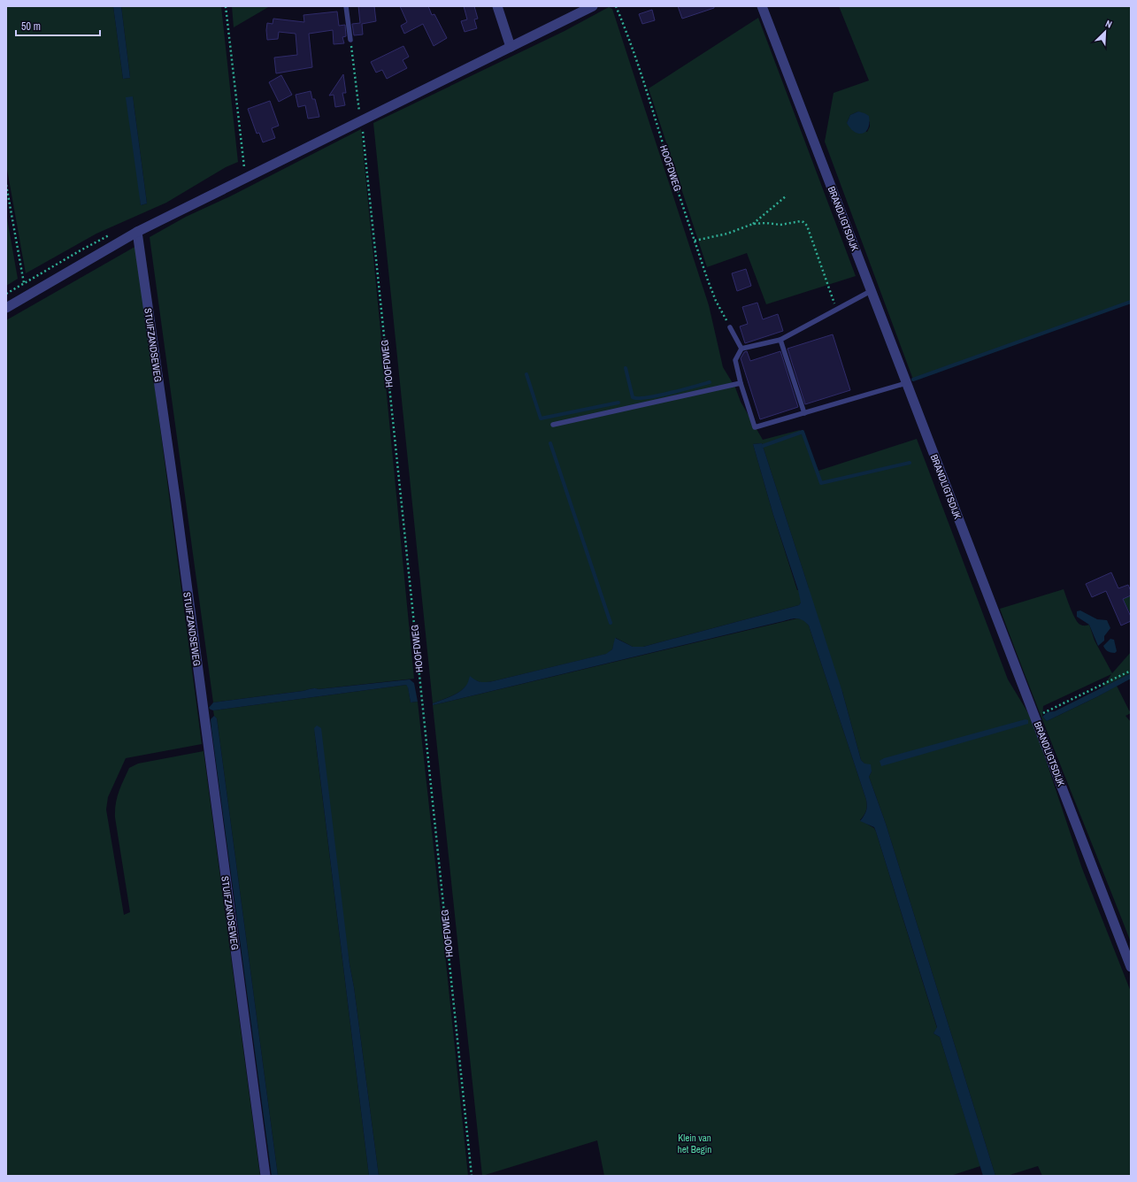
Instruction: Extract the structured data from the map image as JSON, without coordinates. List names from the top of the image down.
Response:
{
  "streets": {
    "street": ["BRANDLIGTSDIJK", "STUIFZANDSEWEG"],
    "path": ["HOOFDWEG"]
  },
  "parks": ["Klein van het Begin"],
  "scale_bar": "50 m",
  "north": "top right"
}
